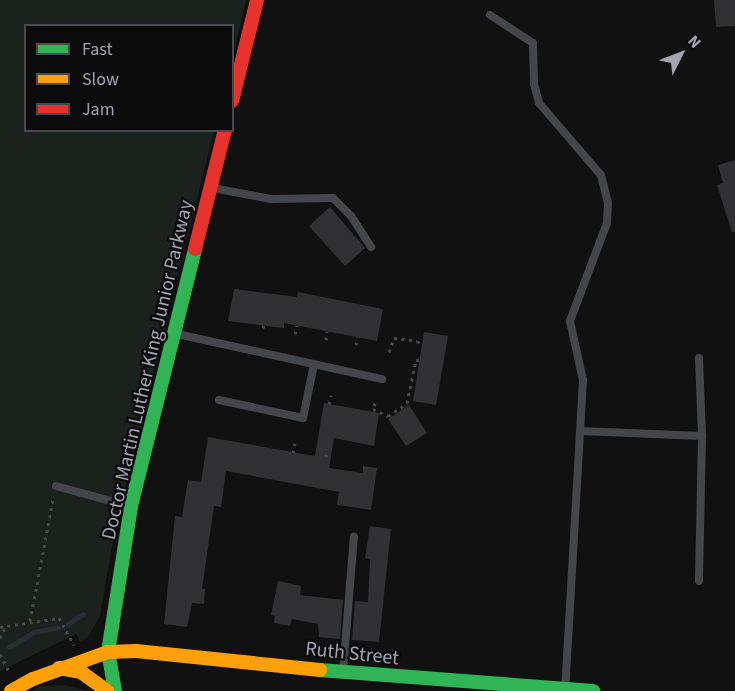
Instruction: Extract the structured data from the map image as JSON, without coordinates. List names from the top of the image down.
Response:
{
  "streets": {
    "main road": ["Doctor Martin Luther King Junior Parkway", "Ruth Street"]
  },
  "crossings": [
    ["Doctor Martin Luther King Junior Parkway", "Ruth Street"]
  ],
  "legend": ["Fast", "Slow", "Jam"],
  "north": "top right"
}
